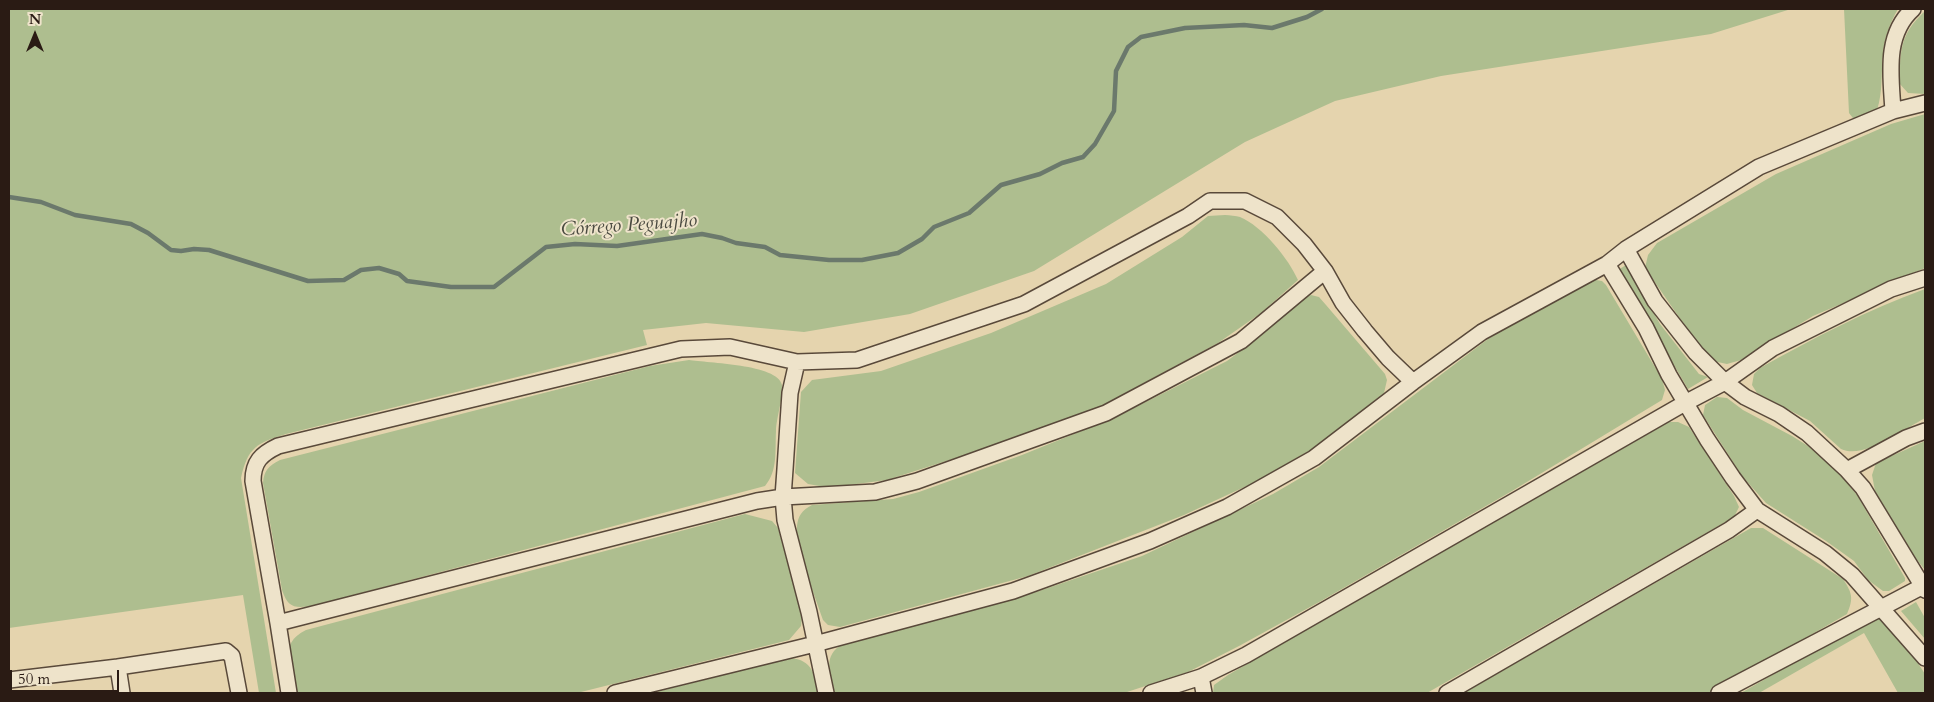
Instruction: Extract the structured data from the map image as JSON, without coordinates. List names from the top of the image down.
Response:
{
  "water": ["Córrego Peguajho"],
  "scale_bar": "50 m",
  "north": "top"
}
